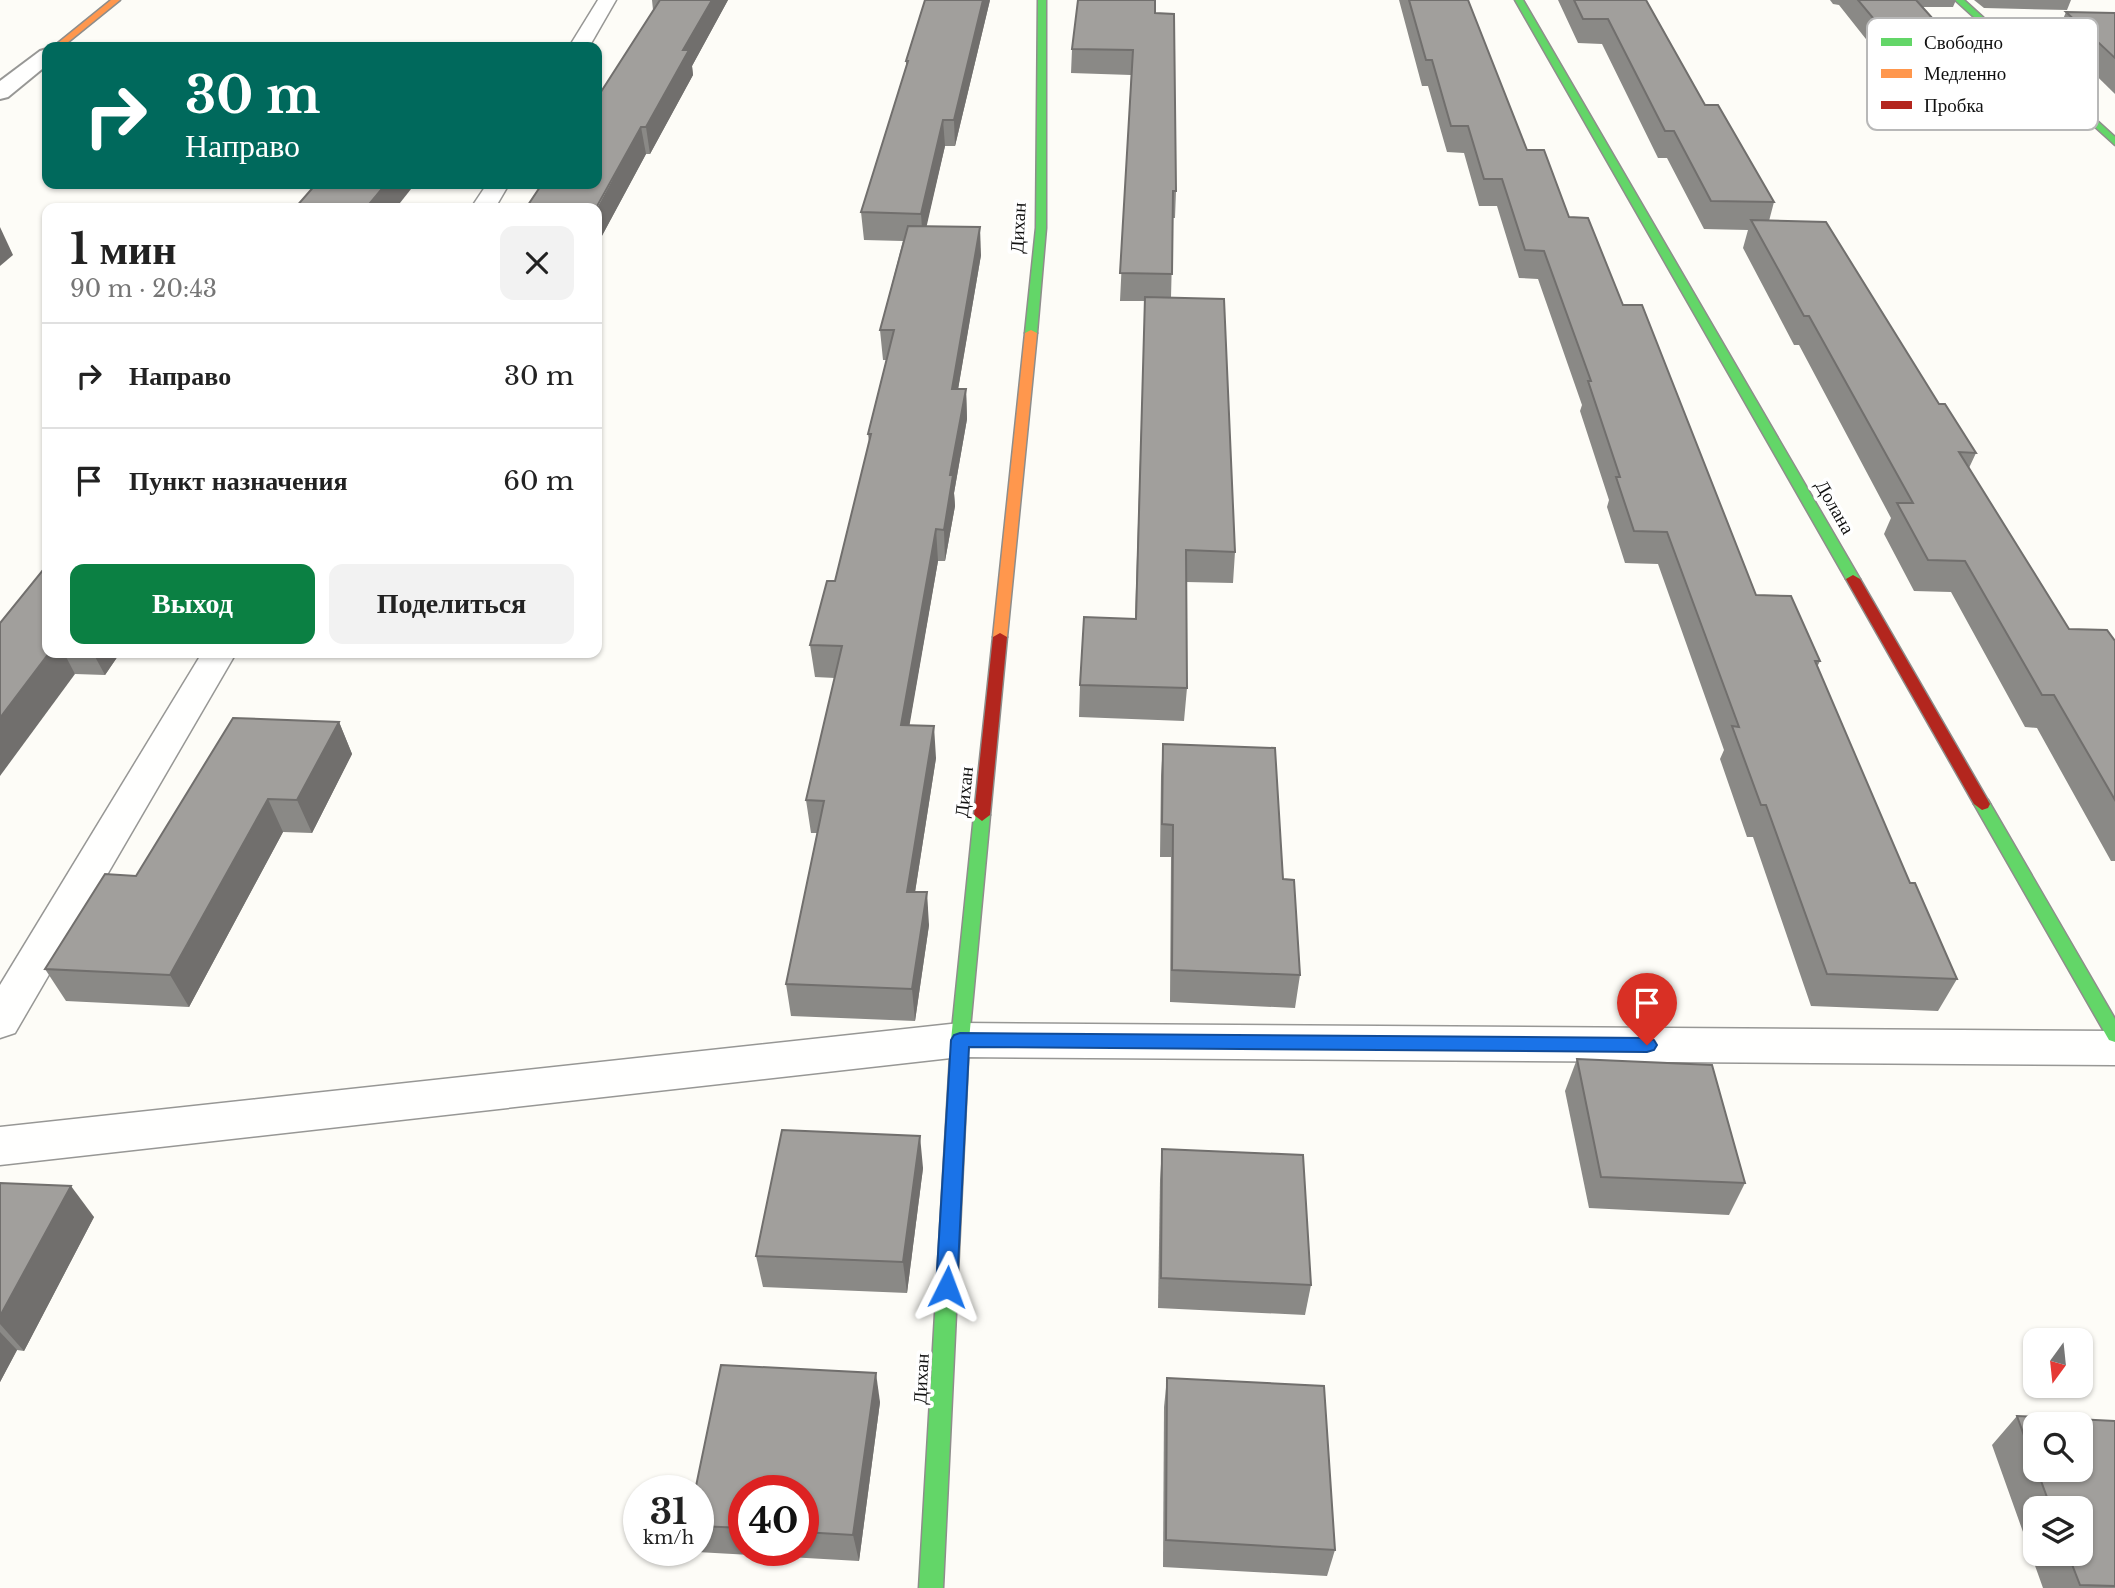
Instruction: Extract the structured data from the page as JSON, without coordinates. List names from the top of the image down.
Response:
{
  "streets": {
    "street": ["Дихан", "Долана"]
  },
  "legend": ["Свободно", "Медленно", "Пробка"],
  "north": "bottom",
  "page": {
    "turn": ["30 m", "Направо"],
    "heading": ["1 мин", "90 m · 20:43"],
    "list": [
      {
        "name": "Направо",
        "value": "30 m"
      },
      {
        "name": "Пункт назначения",
        "value": "60 m"
      }
    ],
    "buttons": ["Выход", "Поделиться"],
    "speed": "31 km/h",
    "limit": "40"
  }
}
